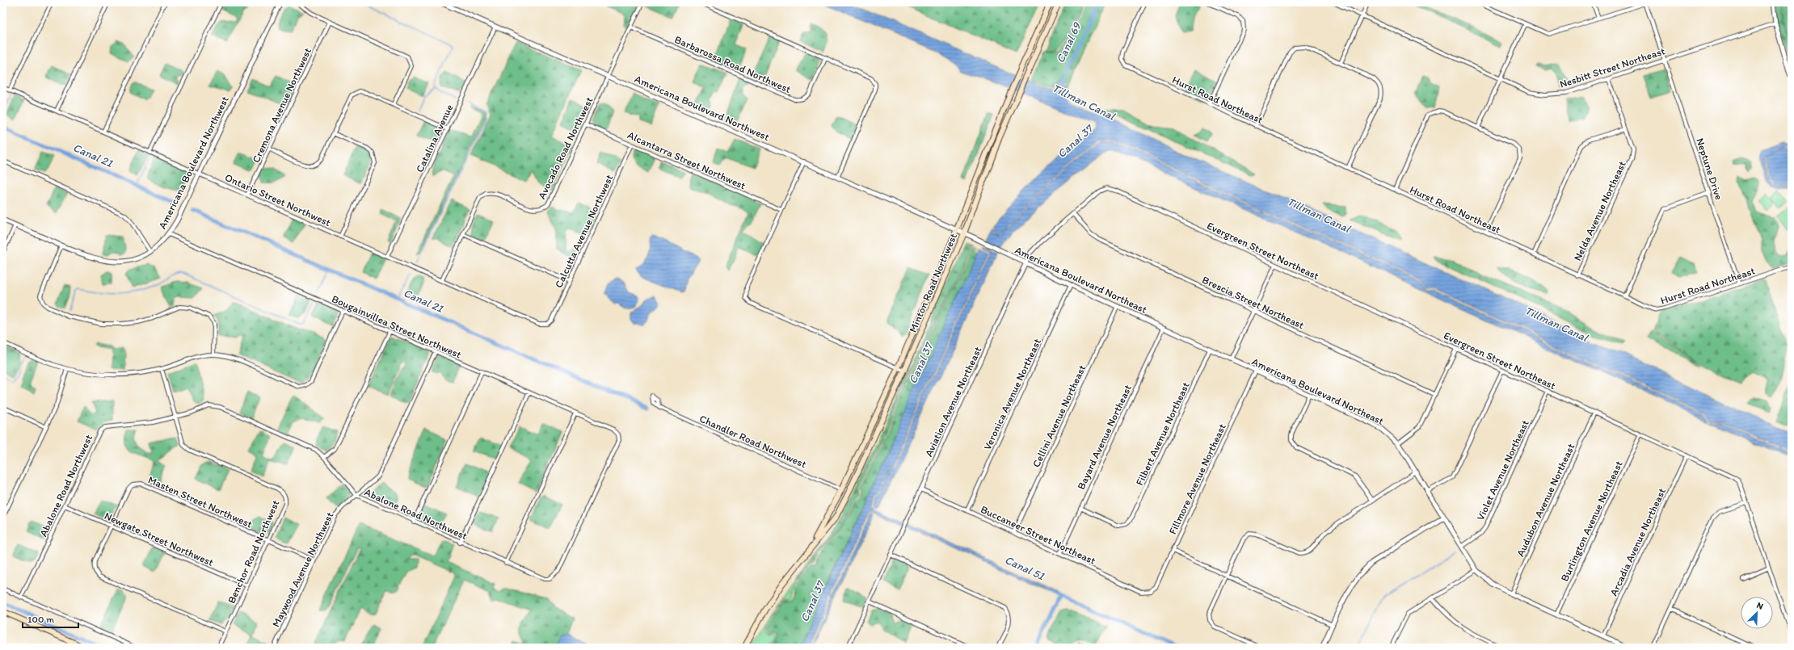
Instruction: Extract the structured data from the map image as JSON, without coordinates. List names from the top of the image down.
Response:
{
  "streets": {
    "main road": ["Minton Road Northwest"],
    "street": [
      "Barbarossa Road Northwest",
      "Nesbitt Street Northeast",
      "Hurst Road Northeast",
      "Cremona Avenue Northwest",
      "Americana Boulevard Northwest",
      "Catalina Avenue",
      "Avocado Road Northwest",
      "Alcantarra Street Northwest",
      "Neptune Drive",
      "Ontario Street Northwest",
      "Nelda Avenue Northeast",
      "Calcutta Avenue Northwest",
      "Evergreen Street Northeast",
      "Americana Boulevard Northeast",
      "Brescia Street Northeast",
      "Bougainvillea Street Northwest",
      "Veronica Avenue Northeast",
      "Aviation Avenue Northeast",
      "Cellini Avenue Northeast",
      "Filbert Avenue Northeast",
      "Bayard Avenue Northeast",
      "Chandler Road Northwest",
      "Violet Avenue Northeast",
      "Fillmore Avenue Northeast",
      "Abalone Road Northwest",
      "Audubon Avenue Northeast",
      "Masten Street Northwest",
      "Burlington Avenue Northeast",
      "Buccaneer Street Northeast",
      "Newgate Street Northwest",
      "Arcadia Avenue Northeast",
      "Benchor Road Northwest",
      "Maywood Avenue Northwest"
    ]
  },
  "crossings": [
    ["Barbarossa Road Northwest", "Avocado Road Northwest"],
    ["Nesbitt Street Northeast", "Neptune Drive"],
    ["Nesbitt Street Northeast", "Nelda Avenue Northeast"],
    ["Hurst Road Northeast", "Neptune Drive"],
    ["Hurst Road Northeast", "Nelda Avenue Northeast"],
    ["Cremona Avenue Northwest", "Ontario Street Northwest"],
    ["Americana Boulevard Northwest", "Catalina Avenue"],
    ["Americana Boulevard Northwest", "Avocado Road Northwest"],
    ["Americana Boulevard Northwest", "Ontario Street Northwest"],
    ["Americana Boulevard Northwest", "Americana Boulevard Northeast"],
    ["Americana Boulevard Northwest", "Minton Road Northwest"],
    ["Americana Boulevard Northwest", "Bougainvillea Street Northwest"],
    ["Catalina Avenue", "Ontario Street Northwest"],
    ["Avocado Road Northwest", "Alcantarra Street Northwest"],
    ["Avocado Road Northwest", "Ontario Street Northwest"],
    ["Alcantarra Street Northwest", "Calcutta Avenue Northwest"],
    ["Ontario Street Northwest", "Calcutta Avenue Northwest"],
    ["Evergreen Street Northeast", "Aviation Avenue Northeast"],
    ["Evergreen Street Northeast", "Violet Avenue Northeast"],
    ["Evergreen Street Northeast", "Audubon Avenue Northeast"],
    ["Evergreen Street Northeast", "Burlington Avenue Northeast"],
    ["Evergreen Street Northeast", "Arcadia Avenue Northeast"],
    ["Americana Boulevard Northeast", "Minton Road Northwest"],
    ["Americana Boulevard Northeast", "Veronica Avenue Northeast"],
    ["Americana Boulevard Northeast", "Aviation Avenue Northeast"],
    ["Americana Boulevard Northeast", "Cellini Avenue Northeast"],
    ["Americana Boulevard Northeast", "Filbert Avenue Northeast"],
    ["Americana Boulevard Northeast", "Bayard Avenue Northeast"],
    ["Americana Boulevard Northeast", "Violet Avenue Northeast"],
    ["Americana Boulevard Northeast", "Fillmore Avenue Northeast"],
    ["Americana Boulevard Northeast", "Audubon Avenue Northeast"],
    ["Americana Boulevard Northeast", "Burlington Avenue Northeast"],
    ["Americana Boulevard Northeast", "Arcadia Avenue Northeast"],
    ["Minton Road Northwest", "Chandler Road Northwest"],
    ["Brescia Street Northeast", "Aviation Avenue Northeast"],
    ["Bougainvillea Street Northwest", "Abalone Road Northwest"],
    ["Bougainvillea Street Northwest", "Maywood Avenue Northwest"],
    ["Veronica Avenue Northeast", "Buccaneer Street Northeast"],
    ["Aviation Avenue Northeast", "Buccaneer Street Northeast"],
    ["Cellini Avenue Northeast", "Buccaneer Street Northeast"],
    ["Filbert Avenue Northeast", "Bayard Avenue Northeast"],
    ["Bayard Avenue Northeast", "Buccaneer Street Northeast"],
    ["Fillmore Avenue Northeast", "Buccaneer Street Northeast"],
    ["Abalone Road Northwest", "Newgate Street Northwest"],
    ["Abalone Road Northwest", "Benchor Road Northwest"],
    ["Abalone Road Northwest", "Maywood Avenue Northwest"],
    ["Masten Street Northwest", "Newgate Street Northwest"],
    ["Masten Street Northwest", "Benchor Road Northwest"],
    ["Masten Street Northwest", "Maywood Avenue Northwest"],
    ["Newgate Street Northwest", "Benchor Road Northwest"]
  ],
  "water": [
    "Canal 69",
    "Tillman Canal",
    "Canal 37",
    "Canal 21",
    "Canal 51"
  ],
  "scale_bar": "100 m",
  "north": "top right"
}
